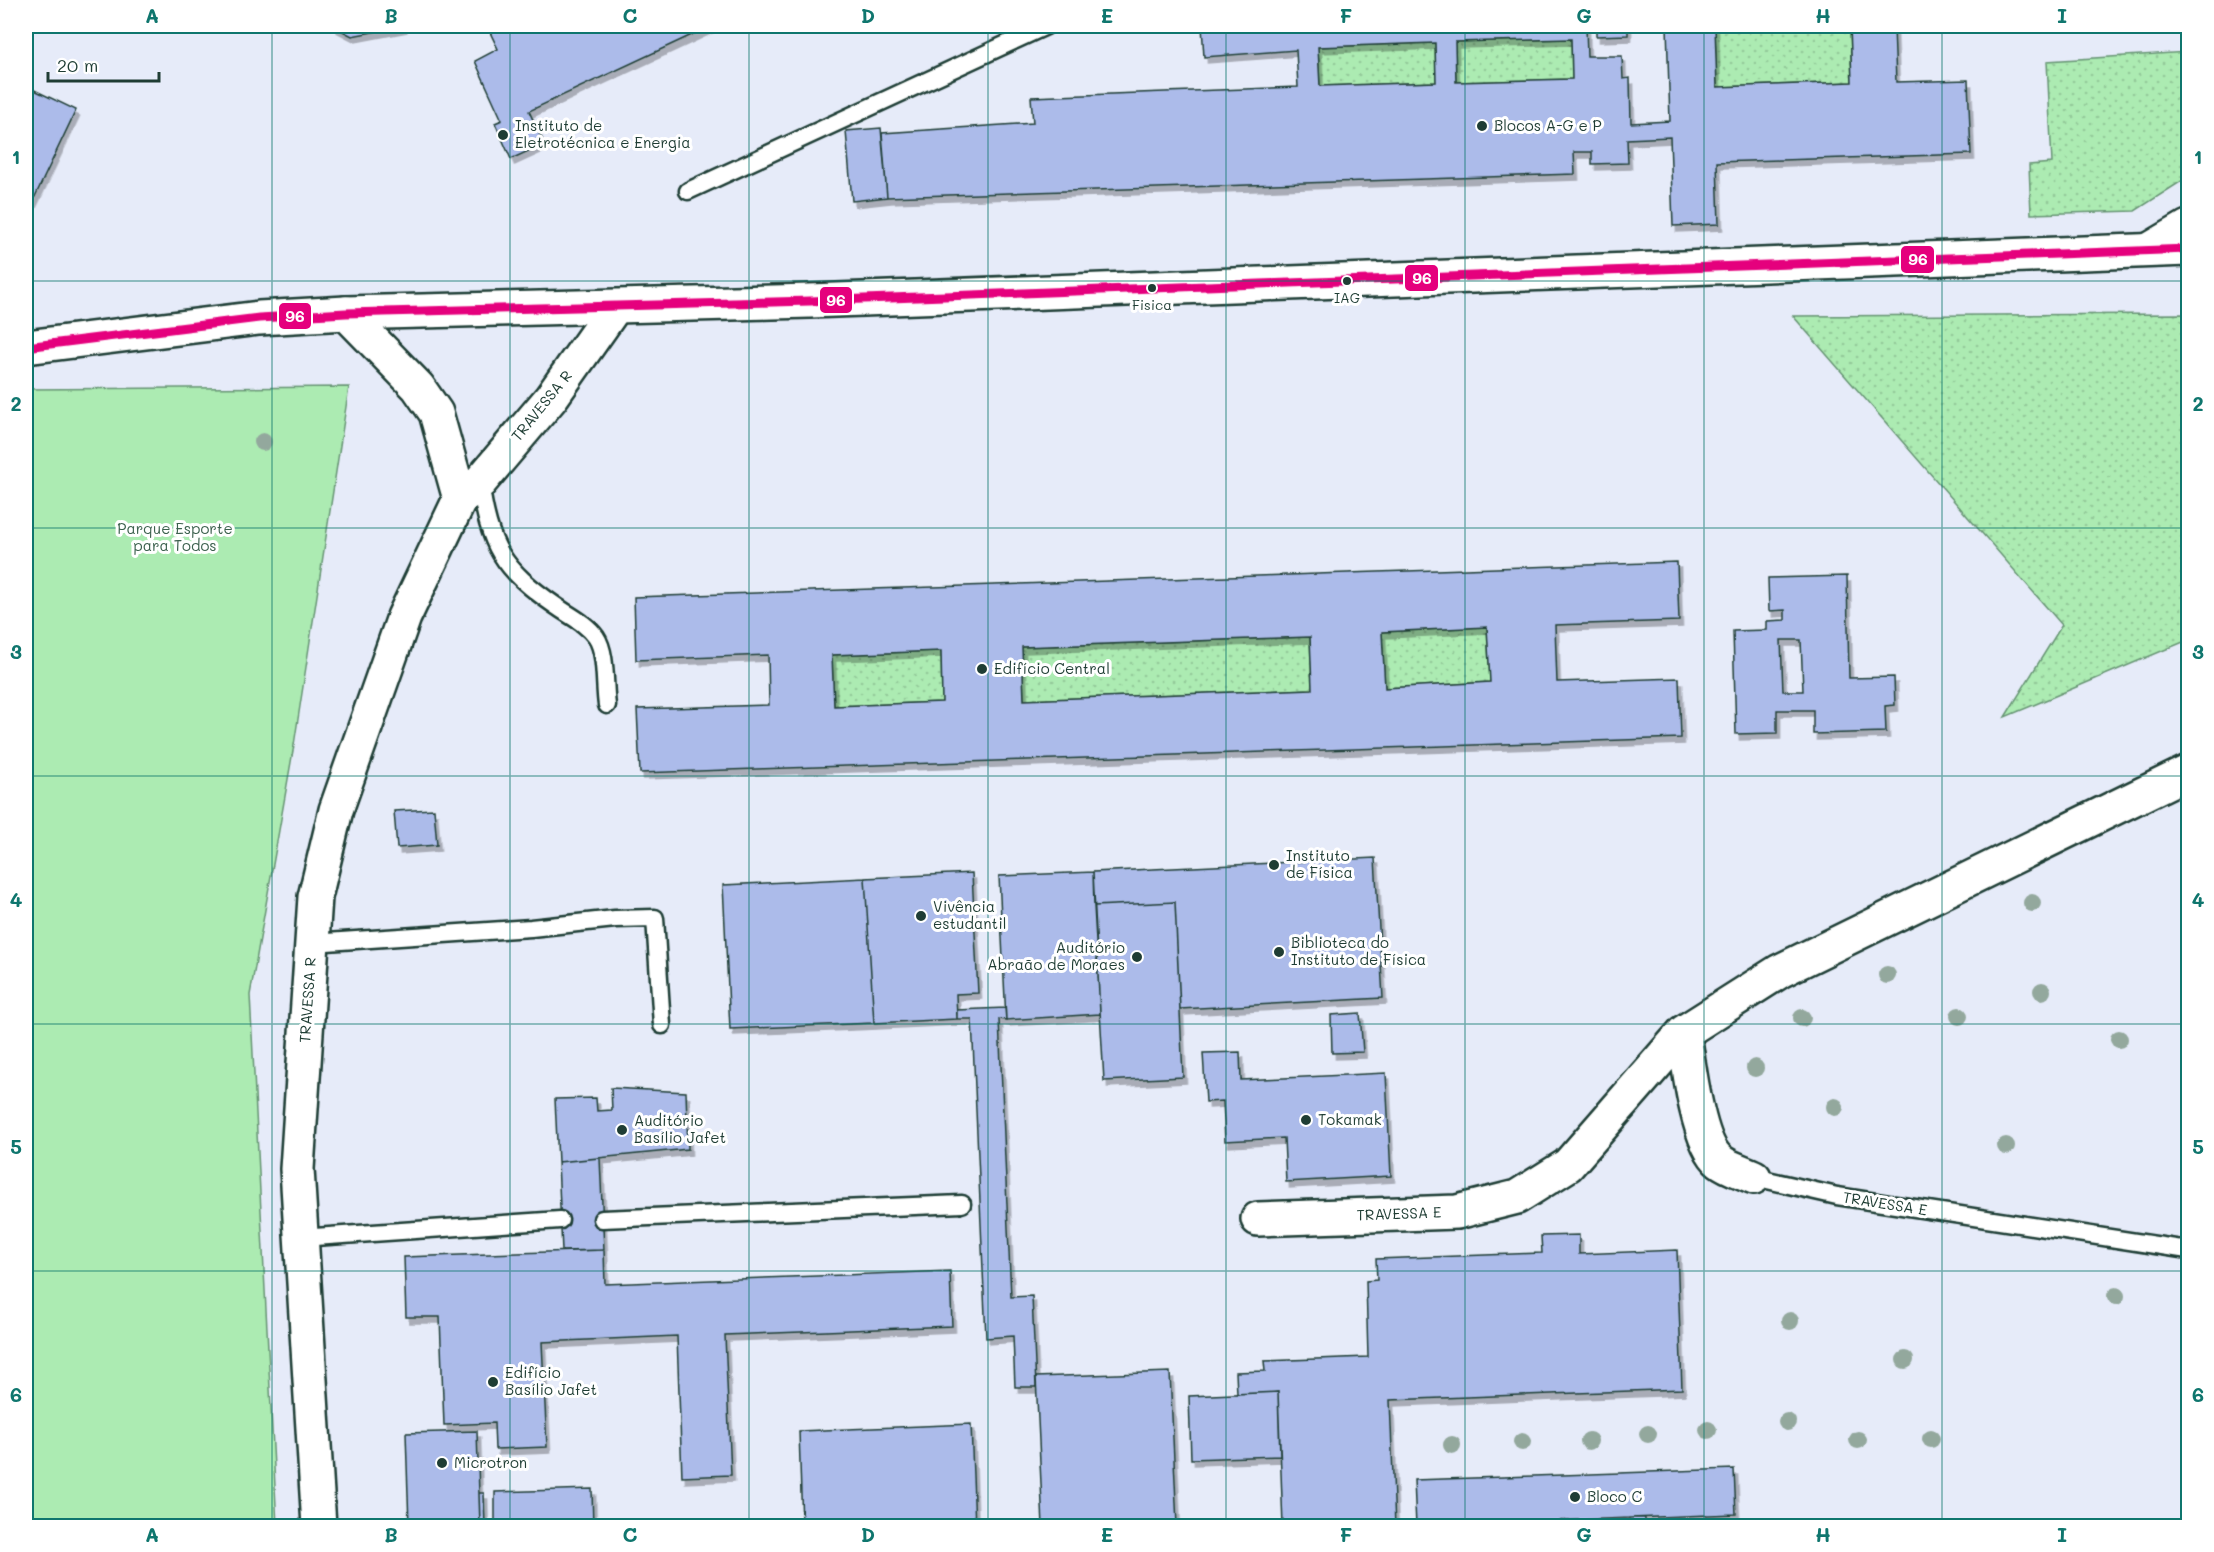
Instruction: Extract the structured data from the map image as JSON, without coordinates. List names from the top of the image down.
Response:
{
  "streets": {
    "street": ["TRAVESSA R", "TRAVESSA E"]
  },
  "parks": ["Parque Esporte para Todos"],
  "places": [
    "Blocos A-G e P",
    "Instituto de Eletrotécnica e Energia",
    "IAG",
    "Fisica",
    "Edifício Central",
    "Instituto de Física",
    "Vivência estudantil",
    "Biblioteca do Instituto de Física",
    "Auditório Abraão de Moraes",
    "Tokamak",
    "Auditório Basílio Jafet",
    "Edifício Basílio Jafet",
    "Microtron",
    "Bloco C"
  ],
  "lines": ["transit line 96"],
  "scale_bar": "20 m",
  "grid": {
    "columns": [
      "A",
      "B",
      "C",
      "D",
      "E",
      "F",
      "G",
      "H",
      "I"
    ],
    "rows": [
      "1",
      "2",
      "3",
      "4",
      "5",
      "6"
    ]
  }
}
